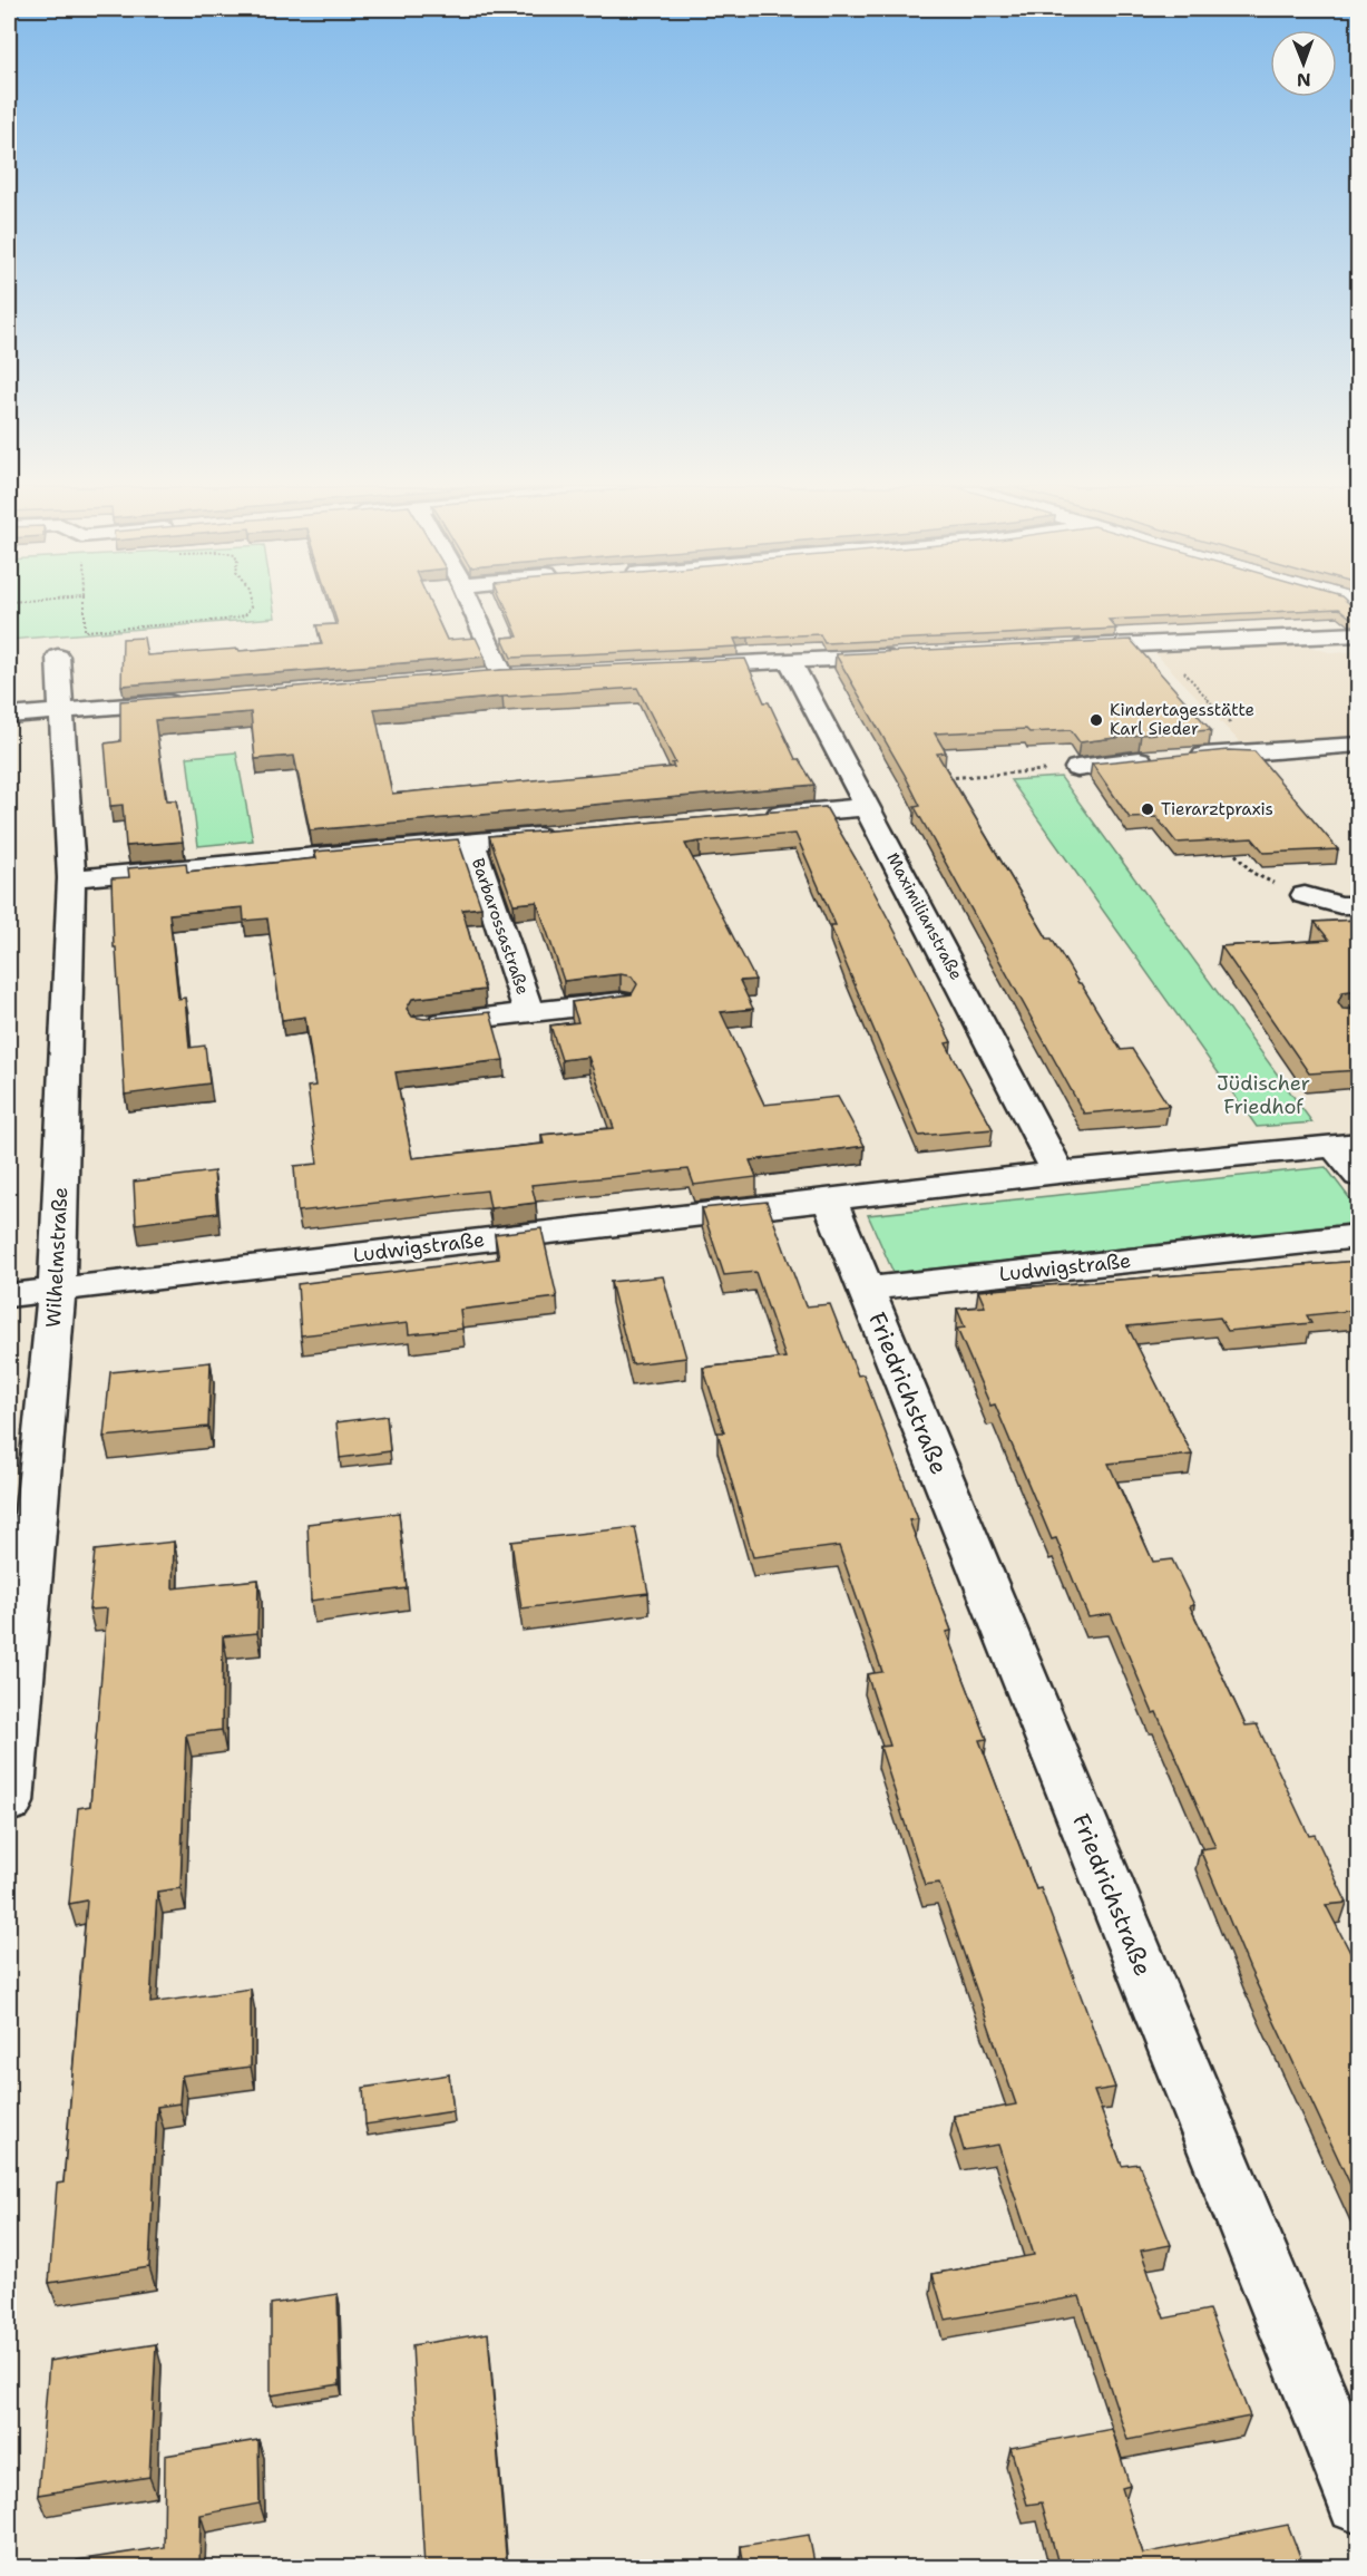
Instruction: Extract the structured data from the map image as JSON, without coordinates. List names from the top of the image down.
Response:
{
  "streets": {
    "street": [
      "Maximilianstraße",
      "Barbarossastraße",
      "Ludwigstraße",
      "Wilhelmstraße",
      "Friedrichstraße"
    ]
  },
  "crossings": [
    ["Maximilianstraße", "Ludwigstraße"],
    ["Ludwigstraße", "Wilhelmstraße"],
    ["Ludwigstraße", "Friedrichstraße"]
  ],
  "parks": ["Jüdischer Friedhof"],
  "places": ["Kindertagesstätte Karl Sieder", "Tierarztpraxis"],
  "north": "bottom"
}
